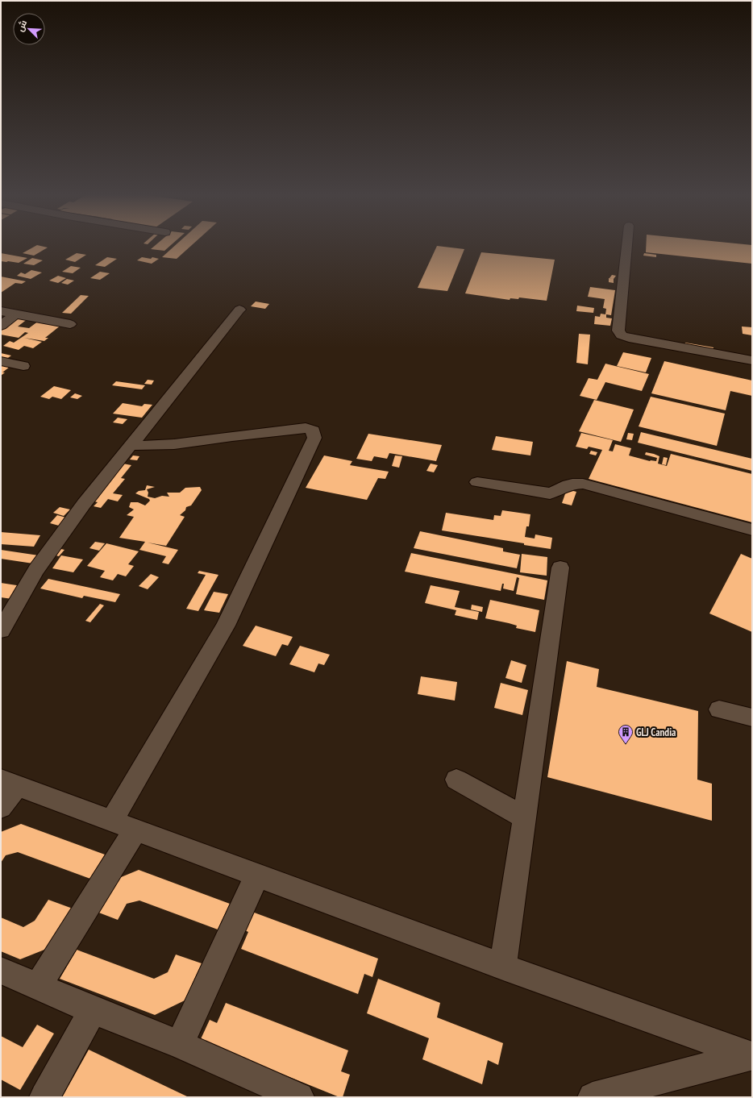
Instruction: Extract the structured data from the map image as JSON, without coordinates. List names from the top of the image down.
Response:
{
  "places": {
    "building": ["GLJ Candia"]
  },
  "north": "top left"
}
